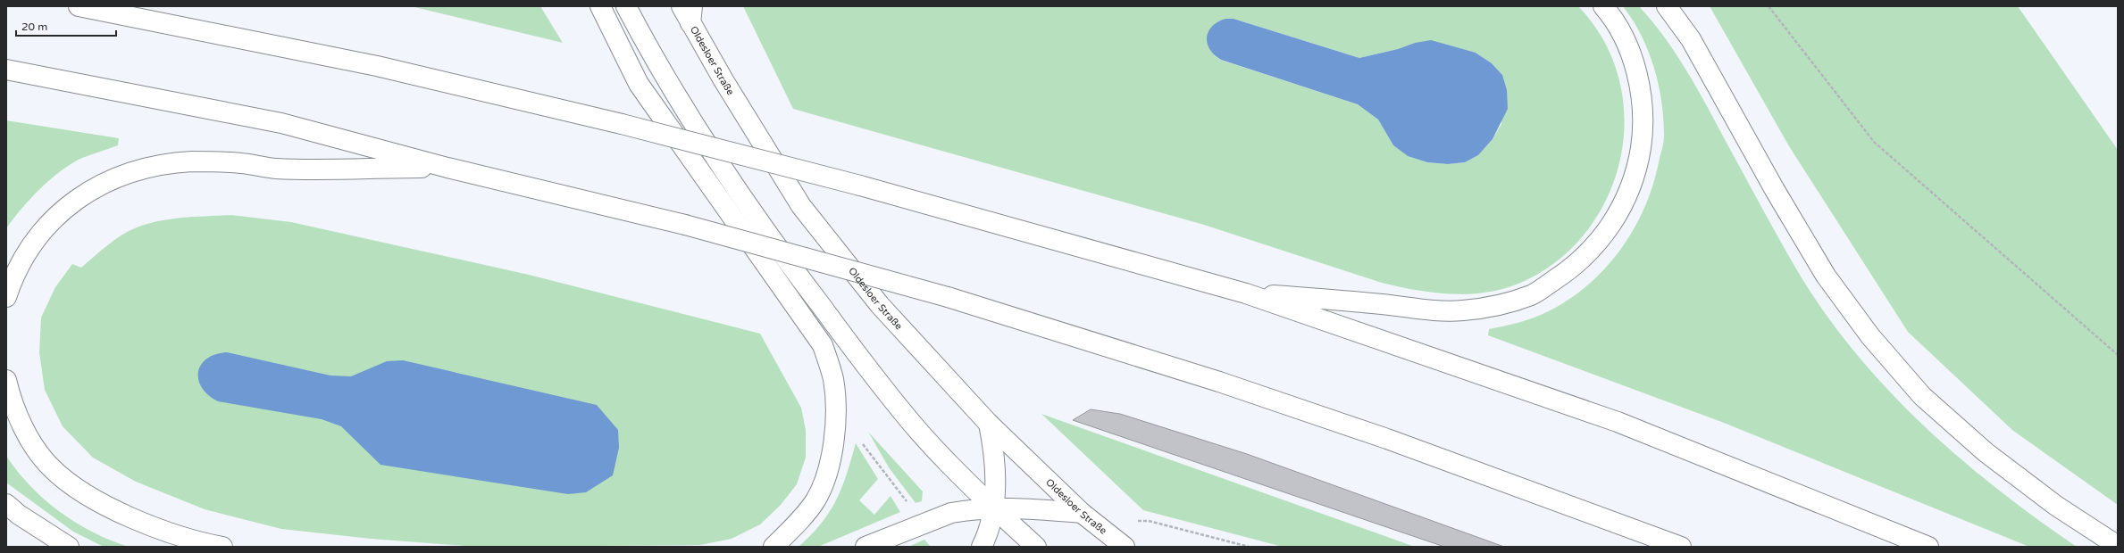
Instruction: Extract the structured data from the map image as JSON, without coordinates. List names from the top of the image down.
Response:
{
  "streets": {
    "main road": ["Oldesloer Straße"]
  },
  "scale_bar": "20 m"
}
